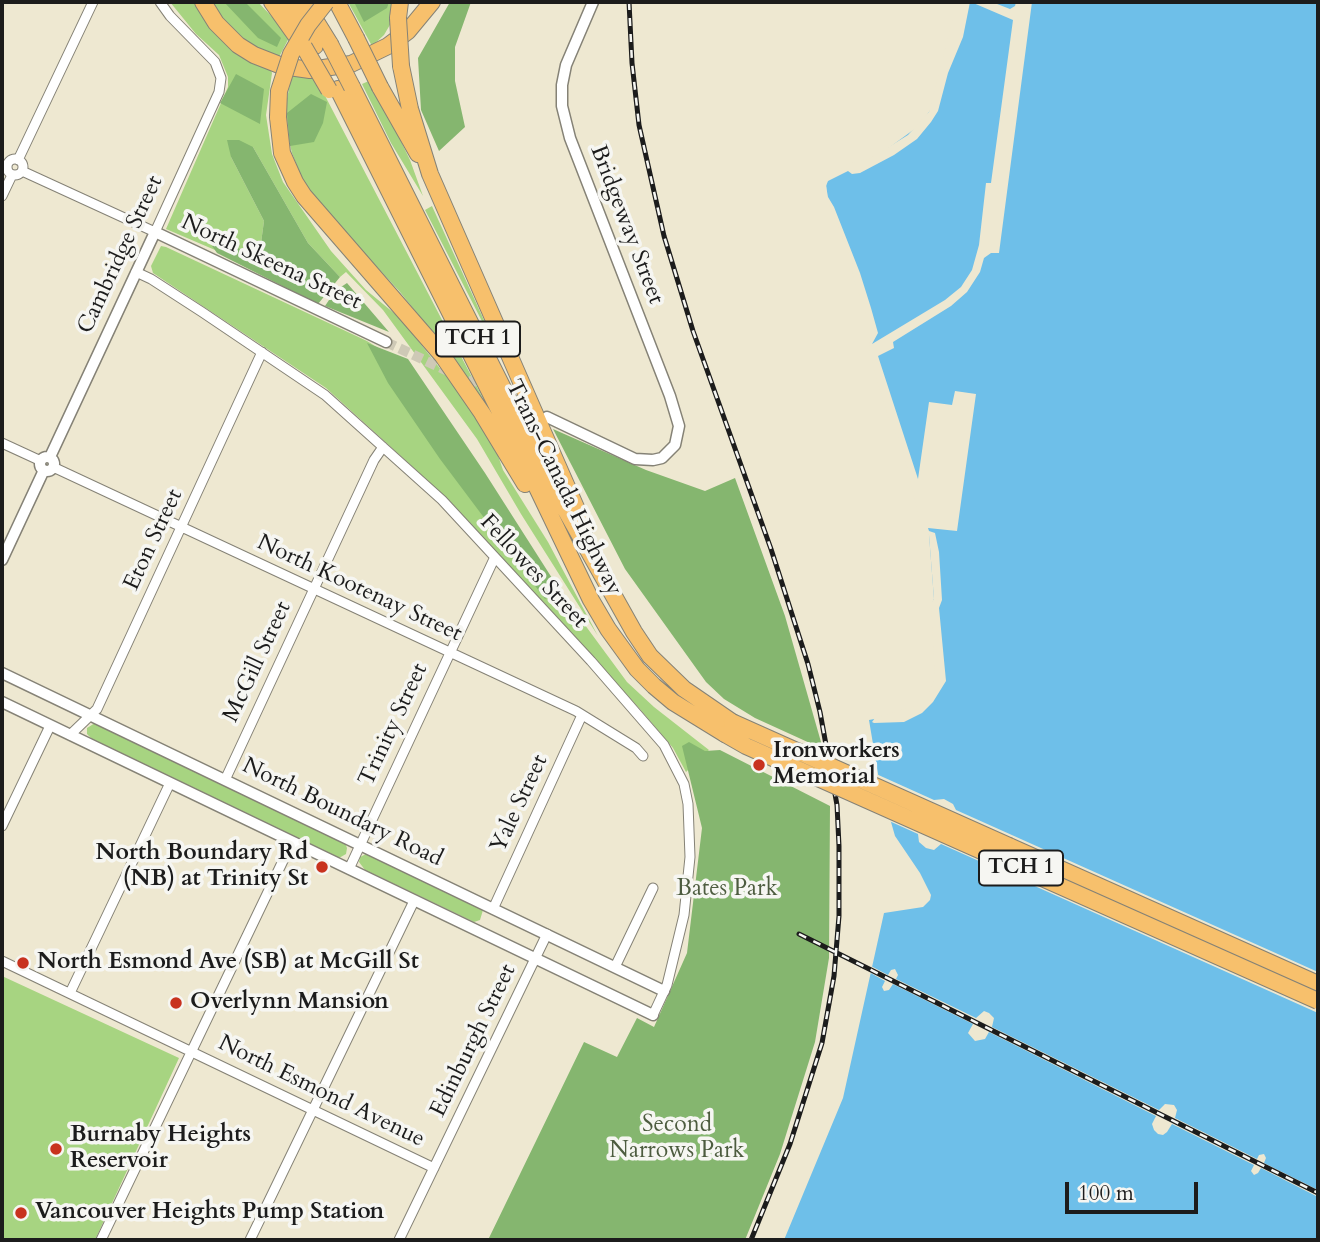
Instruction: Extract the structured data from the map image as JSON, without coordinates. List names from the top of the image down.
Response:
{
  "streets": {
    "highway": ["TCH 1", "Trans-Canada Highway"],
    "street": [
      "Bridgeway Street",
      "Cambridge Street",
      "North Skeena Street",
      "Eton Street",
      "Fellowes Street",
      "North Kootenay Street",
      "McGill Street",
      "Trinity Street",
      "Yale Street",
      "North Boundary Road",
      "Edinburgh Street",
      "North Esmond Avenue"
    ]
  },
  "crossings": [
    ["Cambridge Street", "North Skeena Street"],
    ["Cambridge Street", "Fellowes Street"],
    ["Cambridge Street", "North Kootenay Street"],
    ["TCH 1", "Trans-Canada Highway"],
    ["Eton Street", "Fellowes Street"],
    ["Eton Street", "North Kootenay Street"],
    ["Eton Street", "North Boundary Road"],
    ["Fellowes Street", "McGill Street"],
    ["Fellowes Street", "Trinity Street"],
    ["Fellowes Street", "North Boundary Road"],
    ["North Kootenay Street", "McGill Street"],
    ["North Kootenay Street", "Trinity Street"],
    ["North Kootenay Street", "Yale Street"],
    ["McGill Street", "North Boundary Road"],
    ["Trinity Street", "North Boundary Road"],
    ["Yale Street", "North Boundary Road"],
    ["North Boundary Road", "Edinburgh Street"],
    ["Edinburgh Street", "North Esmond Avenue"]
  ],
  "parks": ["Bates Park", "Second Narrows Park"],
  "places": [
    "Ironworkers Memorial",
    "North Boundary Rd (NB) at Trinity St",
    "North Esmond Ave (SB) at McGill St",
    "Overlynn Mansion",
    "Burnaby Heights Reservoir",
    "Vancouver Heights Pump Station"
  ],
  "scale_bar": "100 m"
}
